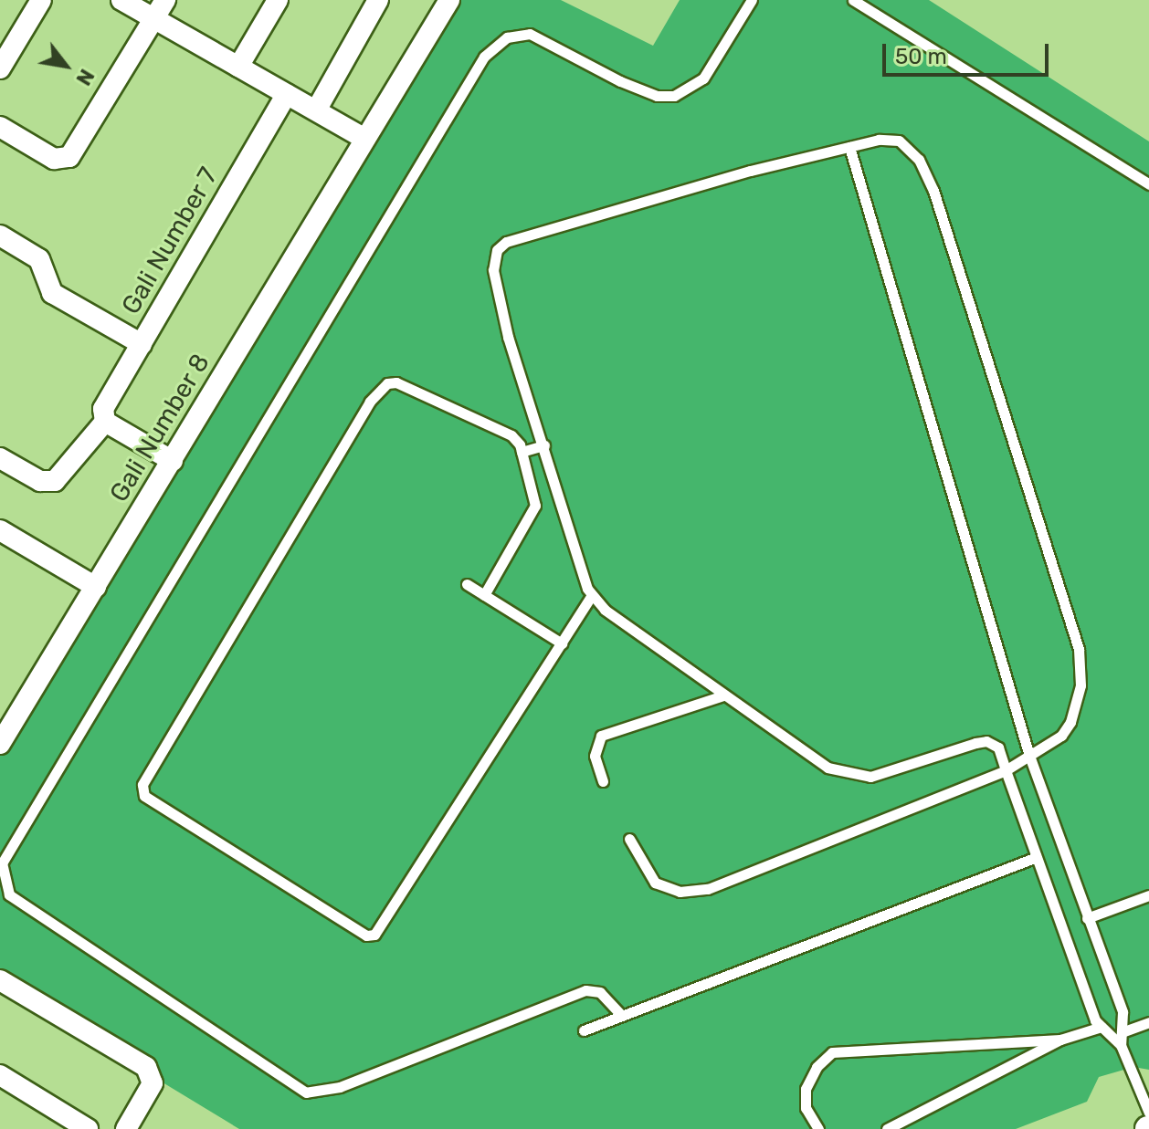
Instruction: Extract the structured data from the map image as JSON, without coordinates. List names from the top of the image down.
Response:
{
  "streets": {
    "street": ["Gali Number 7", "Gali Number 8"]
  },
  "scale_bar": "50 m",
  "north": "bottom right"
}
